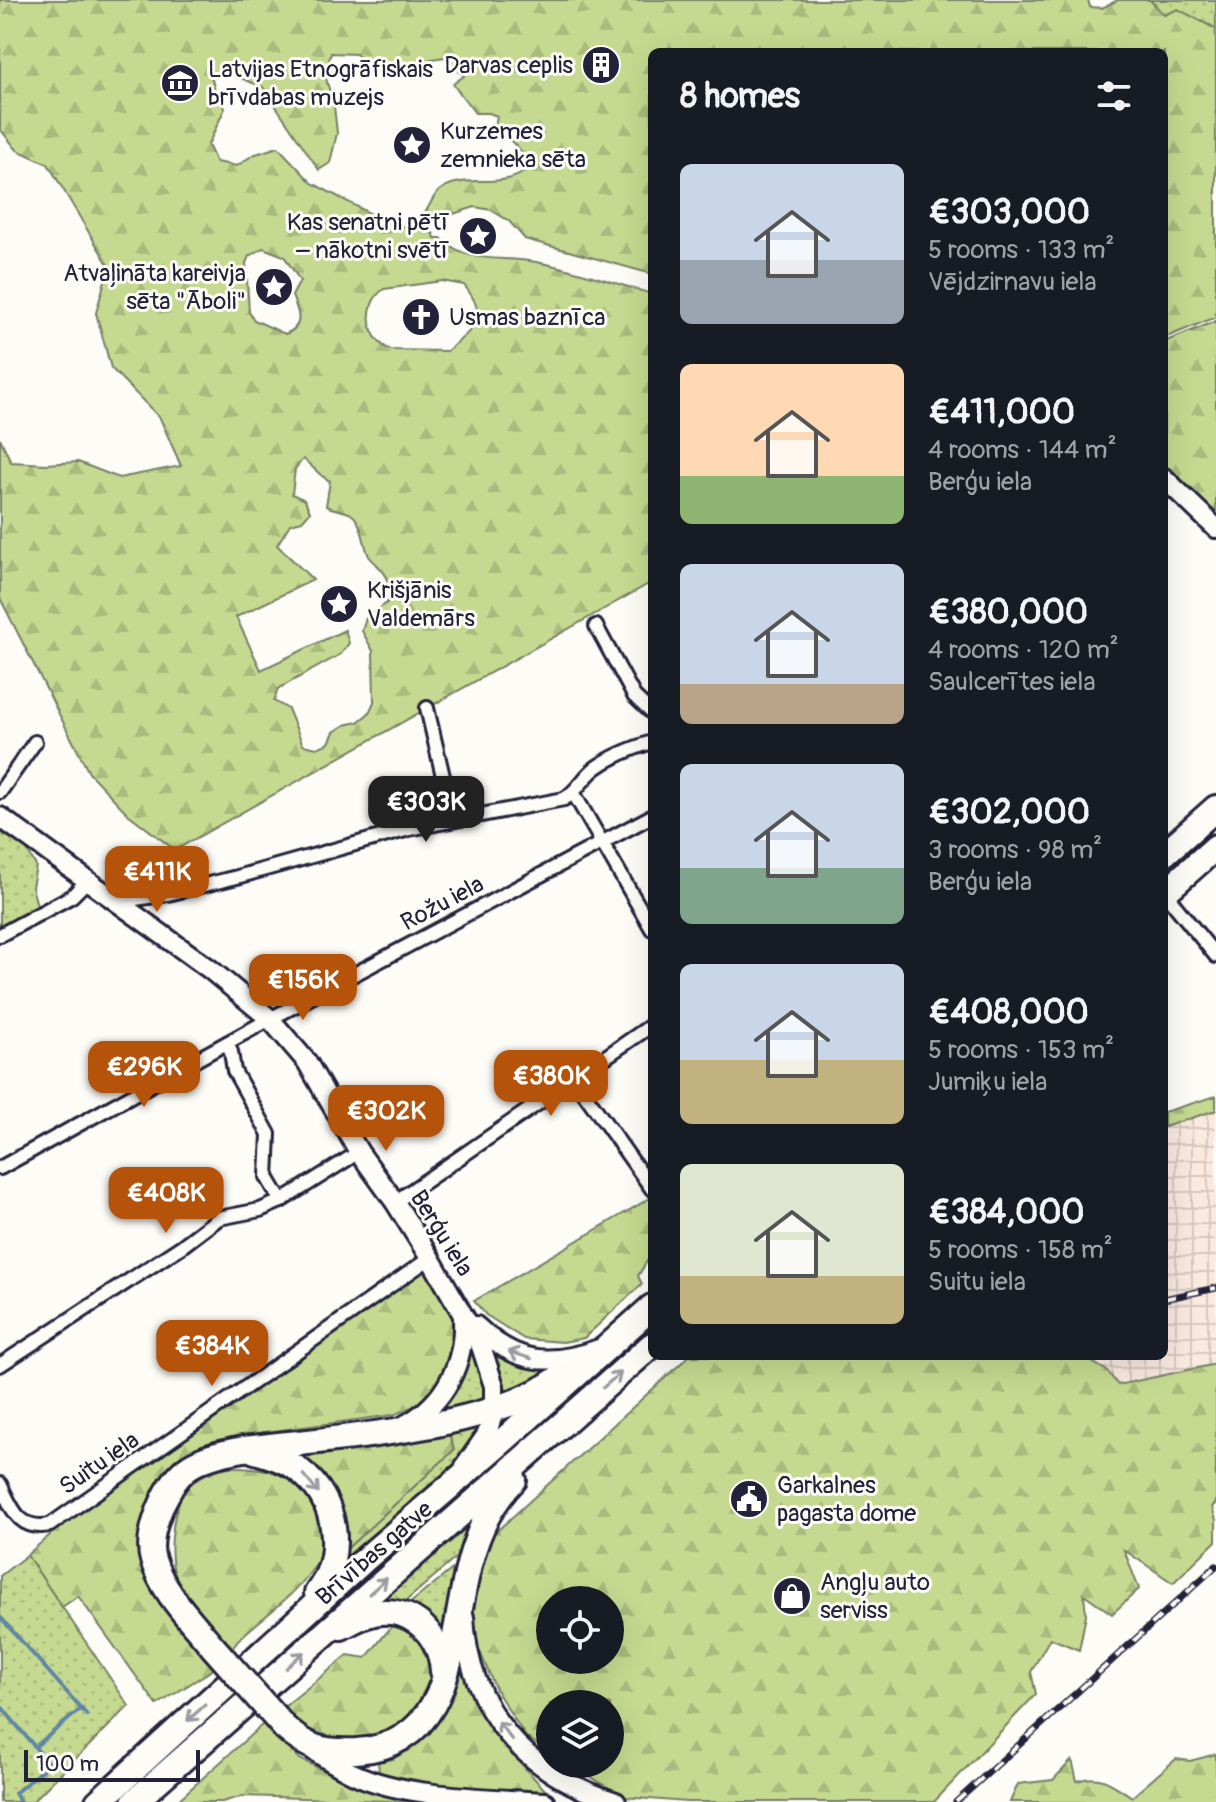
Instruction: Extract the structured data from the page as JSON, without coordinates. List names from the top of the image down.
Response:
{
  "streets": {
    "highway": ["Brīvības gatve"],
    "main road": ["Berģu iela"],
    "street": ["Rožu iela", "Suitu iela"]
  },
  "crossings": [
    ["Rožu iela", "Berģu iela"],
    ["Berģu iela", "Suitu iela"],
    ["Berģu iela", "Brīvības gatve"]
  ],
  "places": {
    "building": ["Darvas ceplis"],
    "museum": ["Latvijas Etnogrāfiskais brīvdabas muzejs"],
    "place": [
      "Kurzemes zemnieka sēta",
      "Kas senatni pētī – nākotni svētī",
      "Atvaļināta kareivja sēta \"Āboli\"",
      "Krišjānis Valdemārs"
    ],
    "church": ["Usmas baznīca"],
    "public building": ["Garkalnes pagasta dome"],
    "shop": ["Angļu auto serviss"]
  },
  "scale_bar": "100 m",
  "page": {
    "heading": "8 homes",
    "list": [
      {
        "name": "€303,000",
        "note": "5 rooms · 133 m² · Vējdzirnavu iela"
      },
      {
        "name": "€411,000",
        "note": "4 rooms · 144 m² · Berģu iela"
      },
      {
        "name": "€380,000",
        "note": "4 rooms · 120 m² · Saulcerītes iela"
      },
      {
        "name": "€302,000",
        "note": "3 rooms · 98 m² · Berģu iela"
      },
      {
        "name": "€408,000",
        "note": "5 rooms · 153 m² · Jumiķu iela"
      },
      {
        "name": "€384,000",
        "note": "5 rooms · 158 m² · Suitu iela"
      }
    ],
    "price": [
      "€303K",
      "€411K",
      "€156K",
      "€296K",
      "€380K",
      "€302K",
      "€408K",
      "€384K"
    ],
    "scale": "100 m"
  }
}
